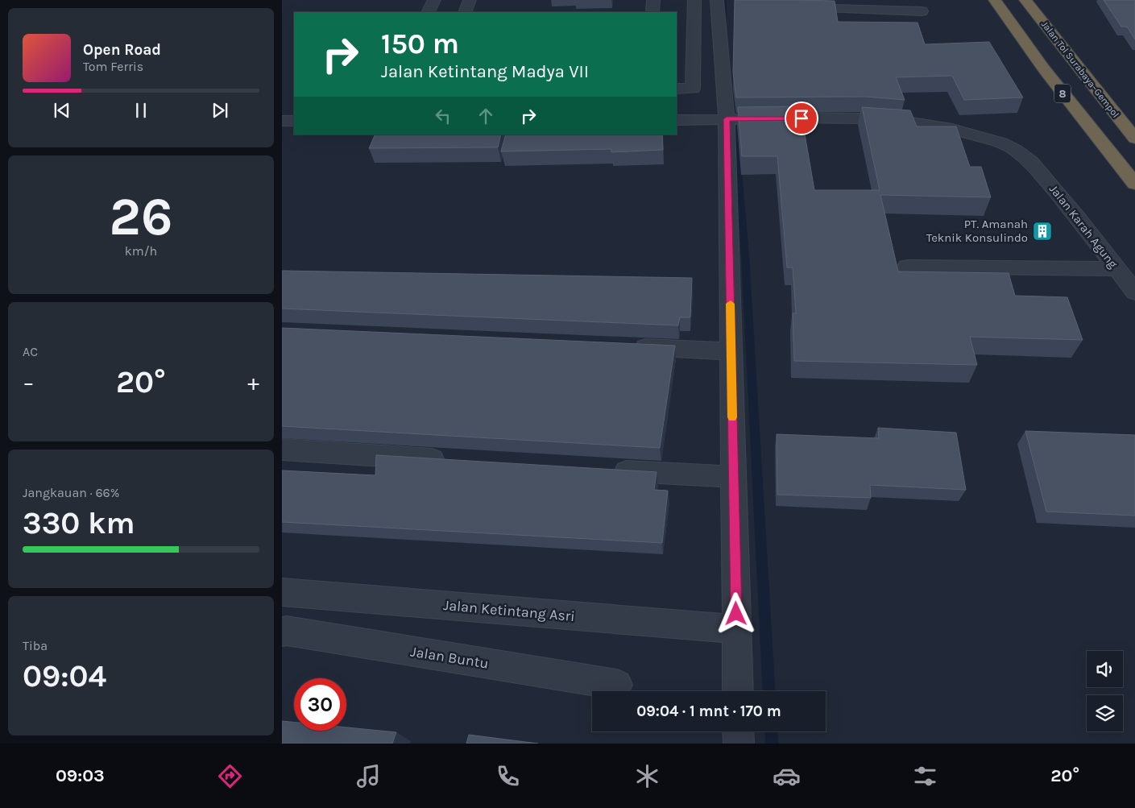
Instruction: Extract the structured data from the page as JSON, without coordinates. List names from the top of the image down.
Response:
{
  "streets": {
    "highway": ["Jalan Tol Surabaya–Gempol", "8"],
    "street": ["Jalan Karah Agung", "Jalan Ketintang Asri", "Jalan Buntu"]
  },
  "places": {
    "building": ["PT. Amanah Teknik Konsulindo"]
  },
  "page": {
    "turn": ["150 m", "Jalan Ketintang Madya VII"],
    "song": ["Open Road", "Tom Ferris"],
    "tile": [
      ["26", "km/h"],
      "AC",
      ["Jangkauan · 66%", "330 km"],
      ["Tiba", "09:04"]
    ],
    "heat": ["−", "20°", "+"],
    "limit": "30",
    "trip": "09:04 · 1 mnt · 170 m",
    "tabs": ["09:03", "20°"]
  }
}
